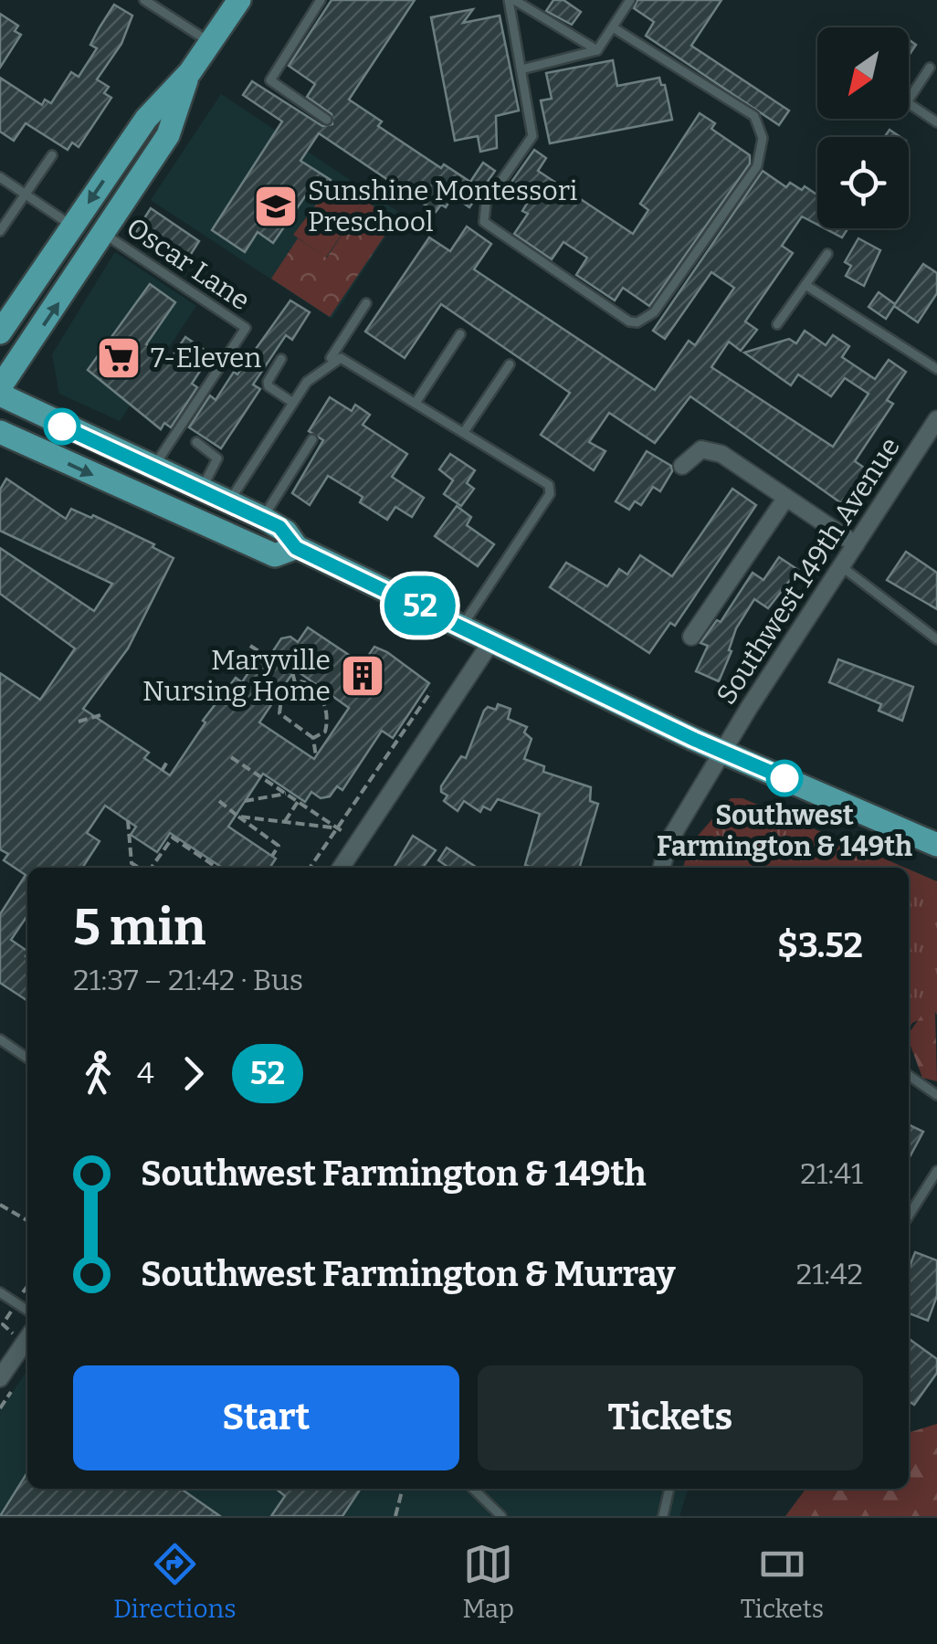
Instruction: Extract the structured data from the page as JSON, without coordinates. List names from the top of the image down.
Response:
{
  "streets": {
    "street": ["Southwest 149th Avenue"],
    "lane": ["Oscar Lane"]
  },
  "places": {
    "school or university": ["Sunshine Montessori Preschool"],
    "supermarket": ["7-Eleven"],
    "building": ["Maryville Nursing Home"],
    "other": ["Southwest Farmington & 149th"]
  },
  "lines": ["bus line 52"],
  "north": "bottom left",
  "page": {
    "on_map": "52",
    "heading": ["5 min", "21:37 – 21:42 · Bus", "$3.52"],
    "legs": ["4", "52"],
    "list": [
      {
        "name": "Southwest Farmington & 149th",
        "value": "21:41"
      },
      {
        "name": "Southwest Farmington & Murray",
        "value": "21:42"
      }
    ],
    "buttons": ["Start", "Tickets"],
    "tabs": ["Directions", "Map", "Tickets"]
  }
}
